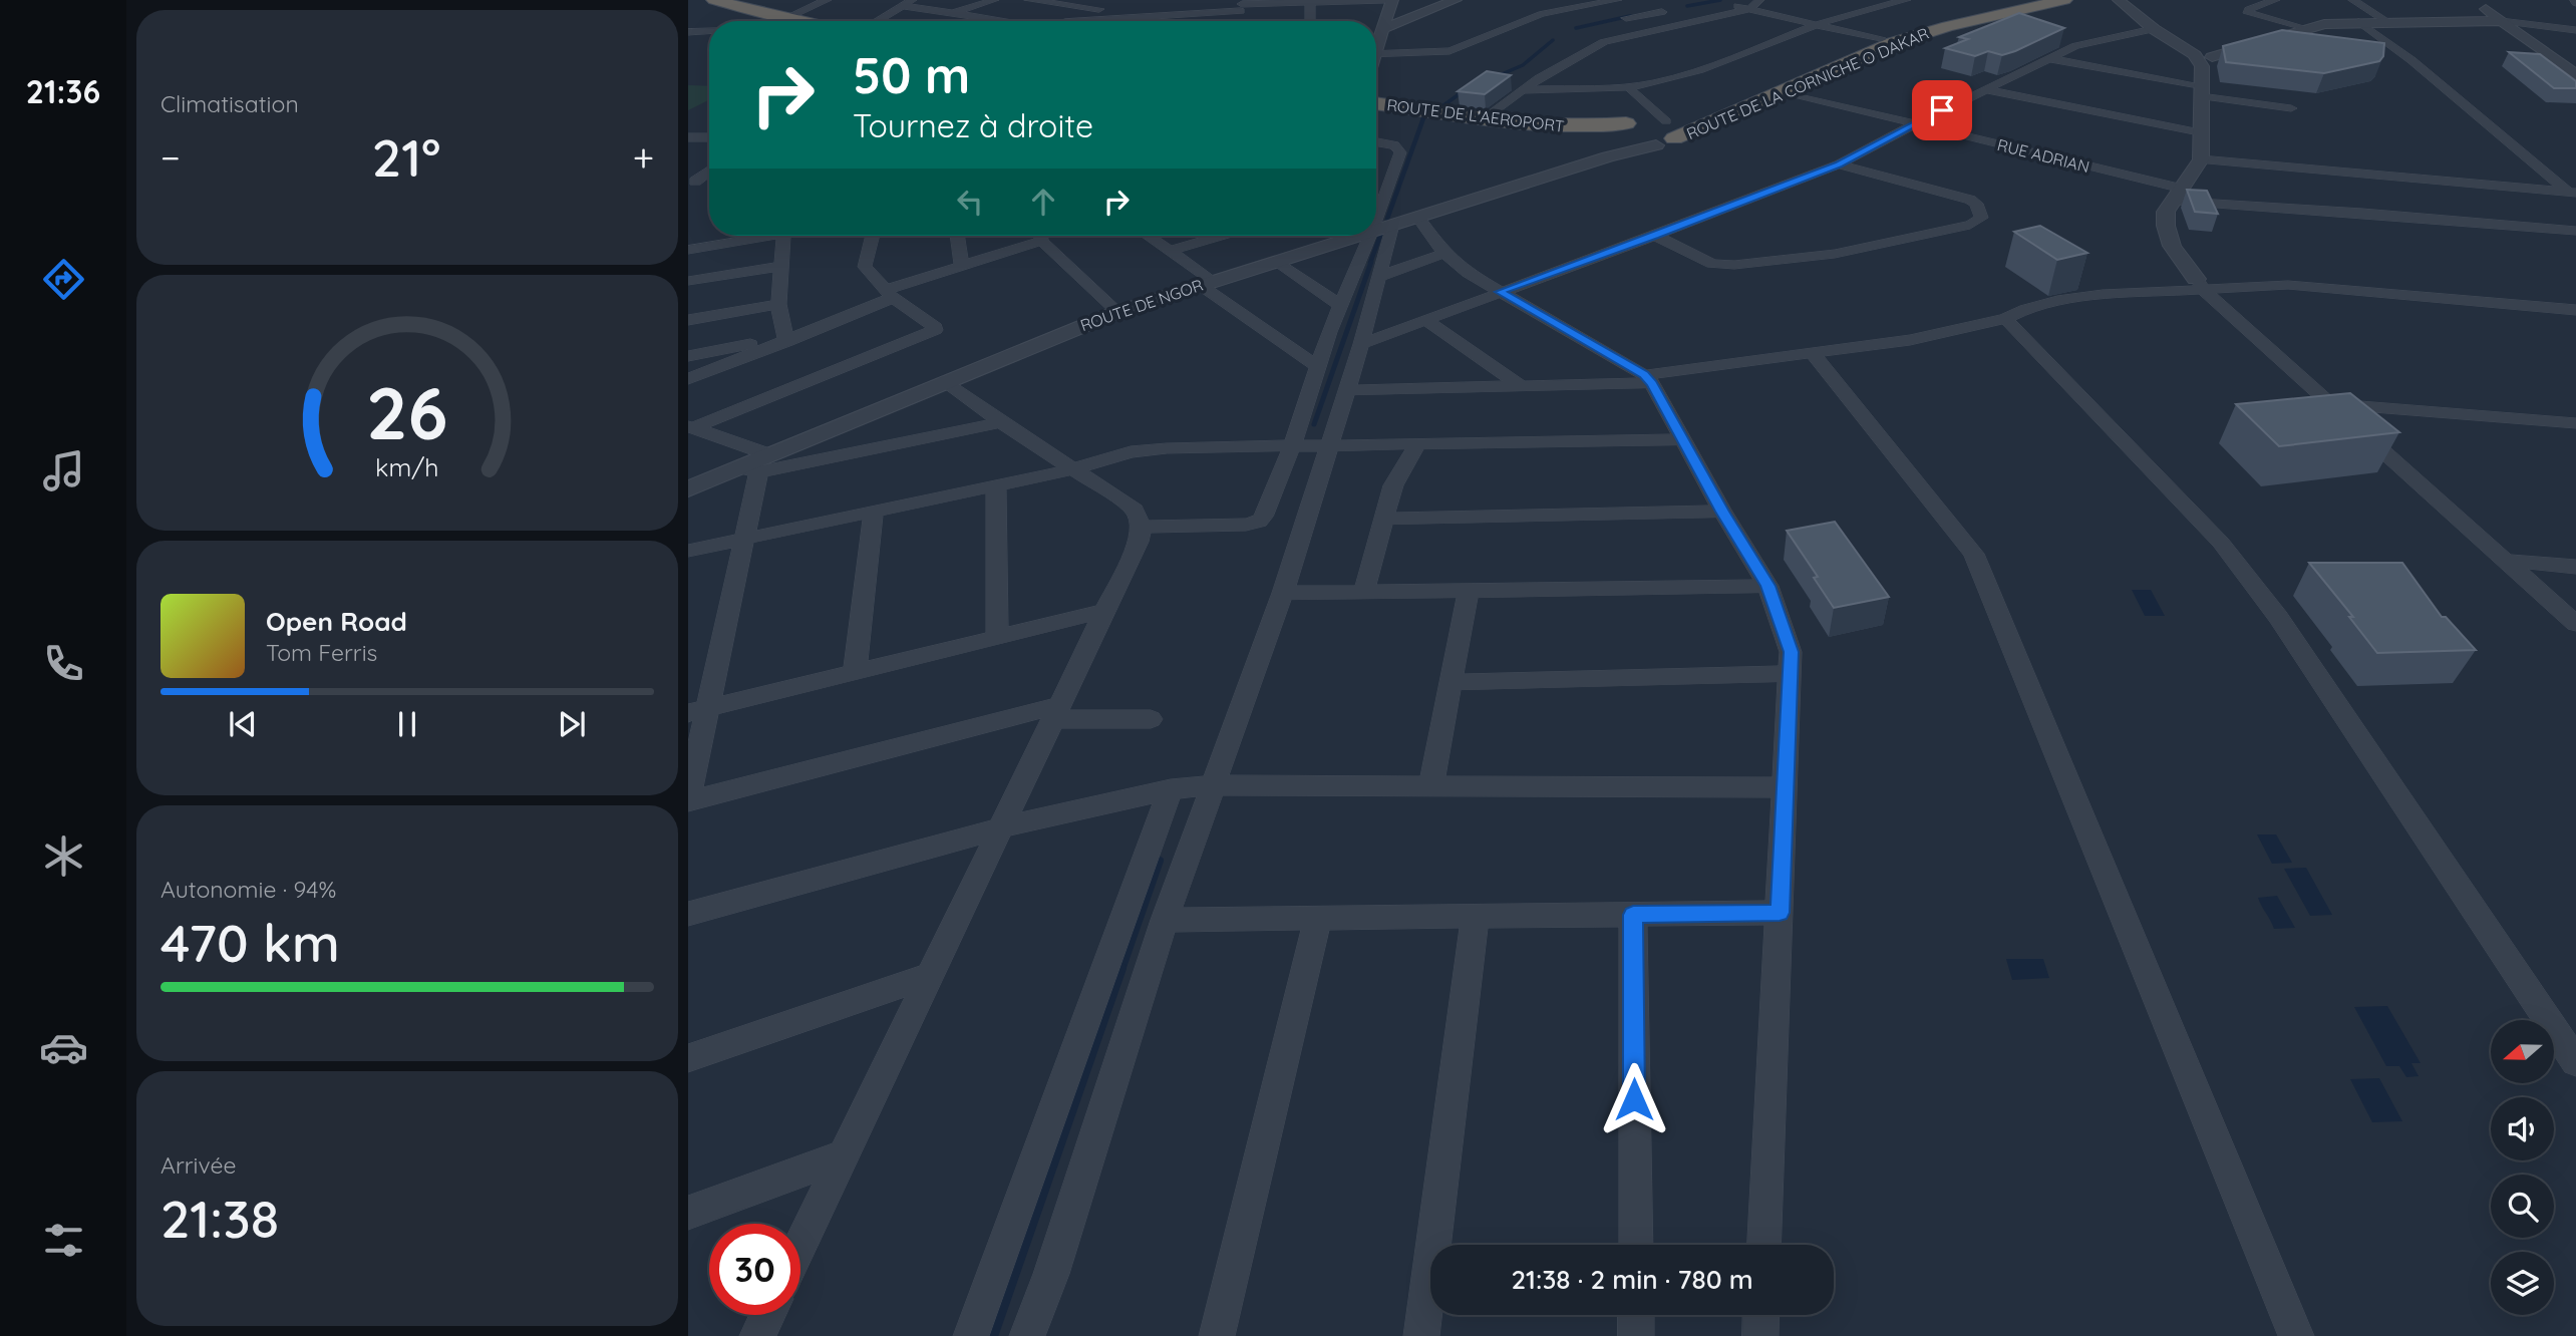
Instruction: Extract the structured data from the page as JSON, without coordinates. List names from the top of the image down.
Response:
{
  "streets": {
    "highway": ["ROUTE DE LA CORNICHE O DAKAR", "ROUTE DE L'AEROPORT"],
    "street": ["RUE ADRIAN", "ROUTE DE NGOR"]
  },
  "crossings": [
    ["ROUTE DE LA CORNICHE O DAKAR", "ROUTE DE L'AEROPORT"],
    ["ROUTE DE LA CORNICHE O DAKAR", "RUE ADRIAN"],
    ["ROUTE DE L'AEROPORT", "ROUTE DE NGOR"]
  ],
  "north": "left",
  "page": {
    "tabs": "21:36",
    "tile": [
      "Climatisation",
      ["Autonomie · 94%", "470 km"],
      ["Arrivée", "21:38"]
    ],
    "turn": ["50 m", "Tournez à droite"],
    "heat": ["−", "21°", "+"],
    "song": ["Open Road", "Tom Ferris"],
    "limit": "30",
    "trip": "21:38 · 2 min · 780 m",
    "gauge": ["26", "km/h"]
  }
}
